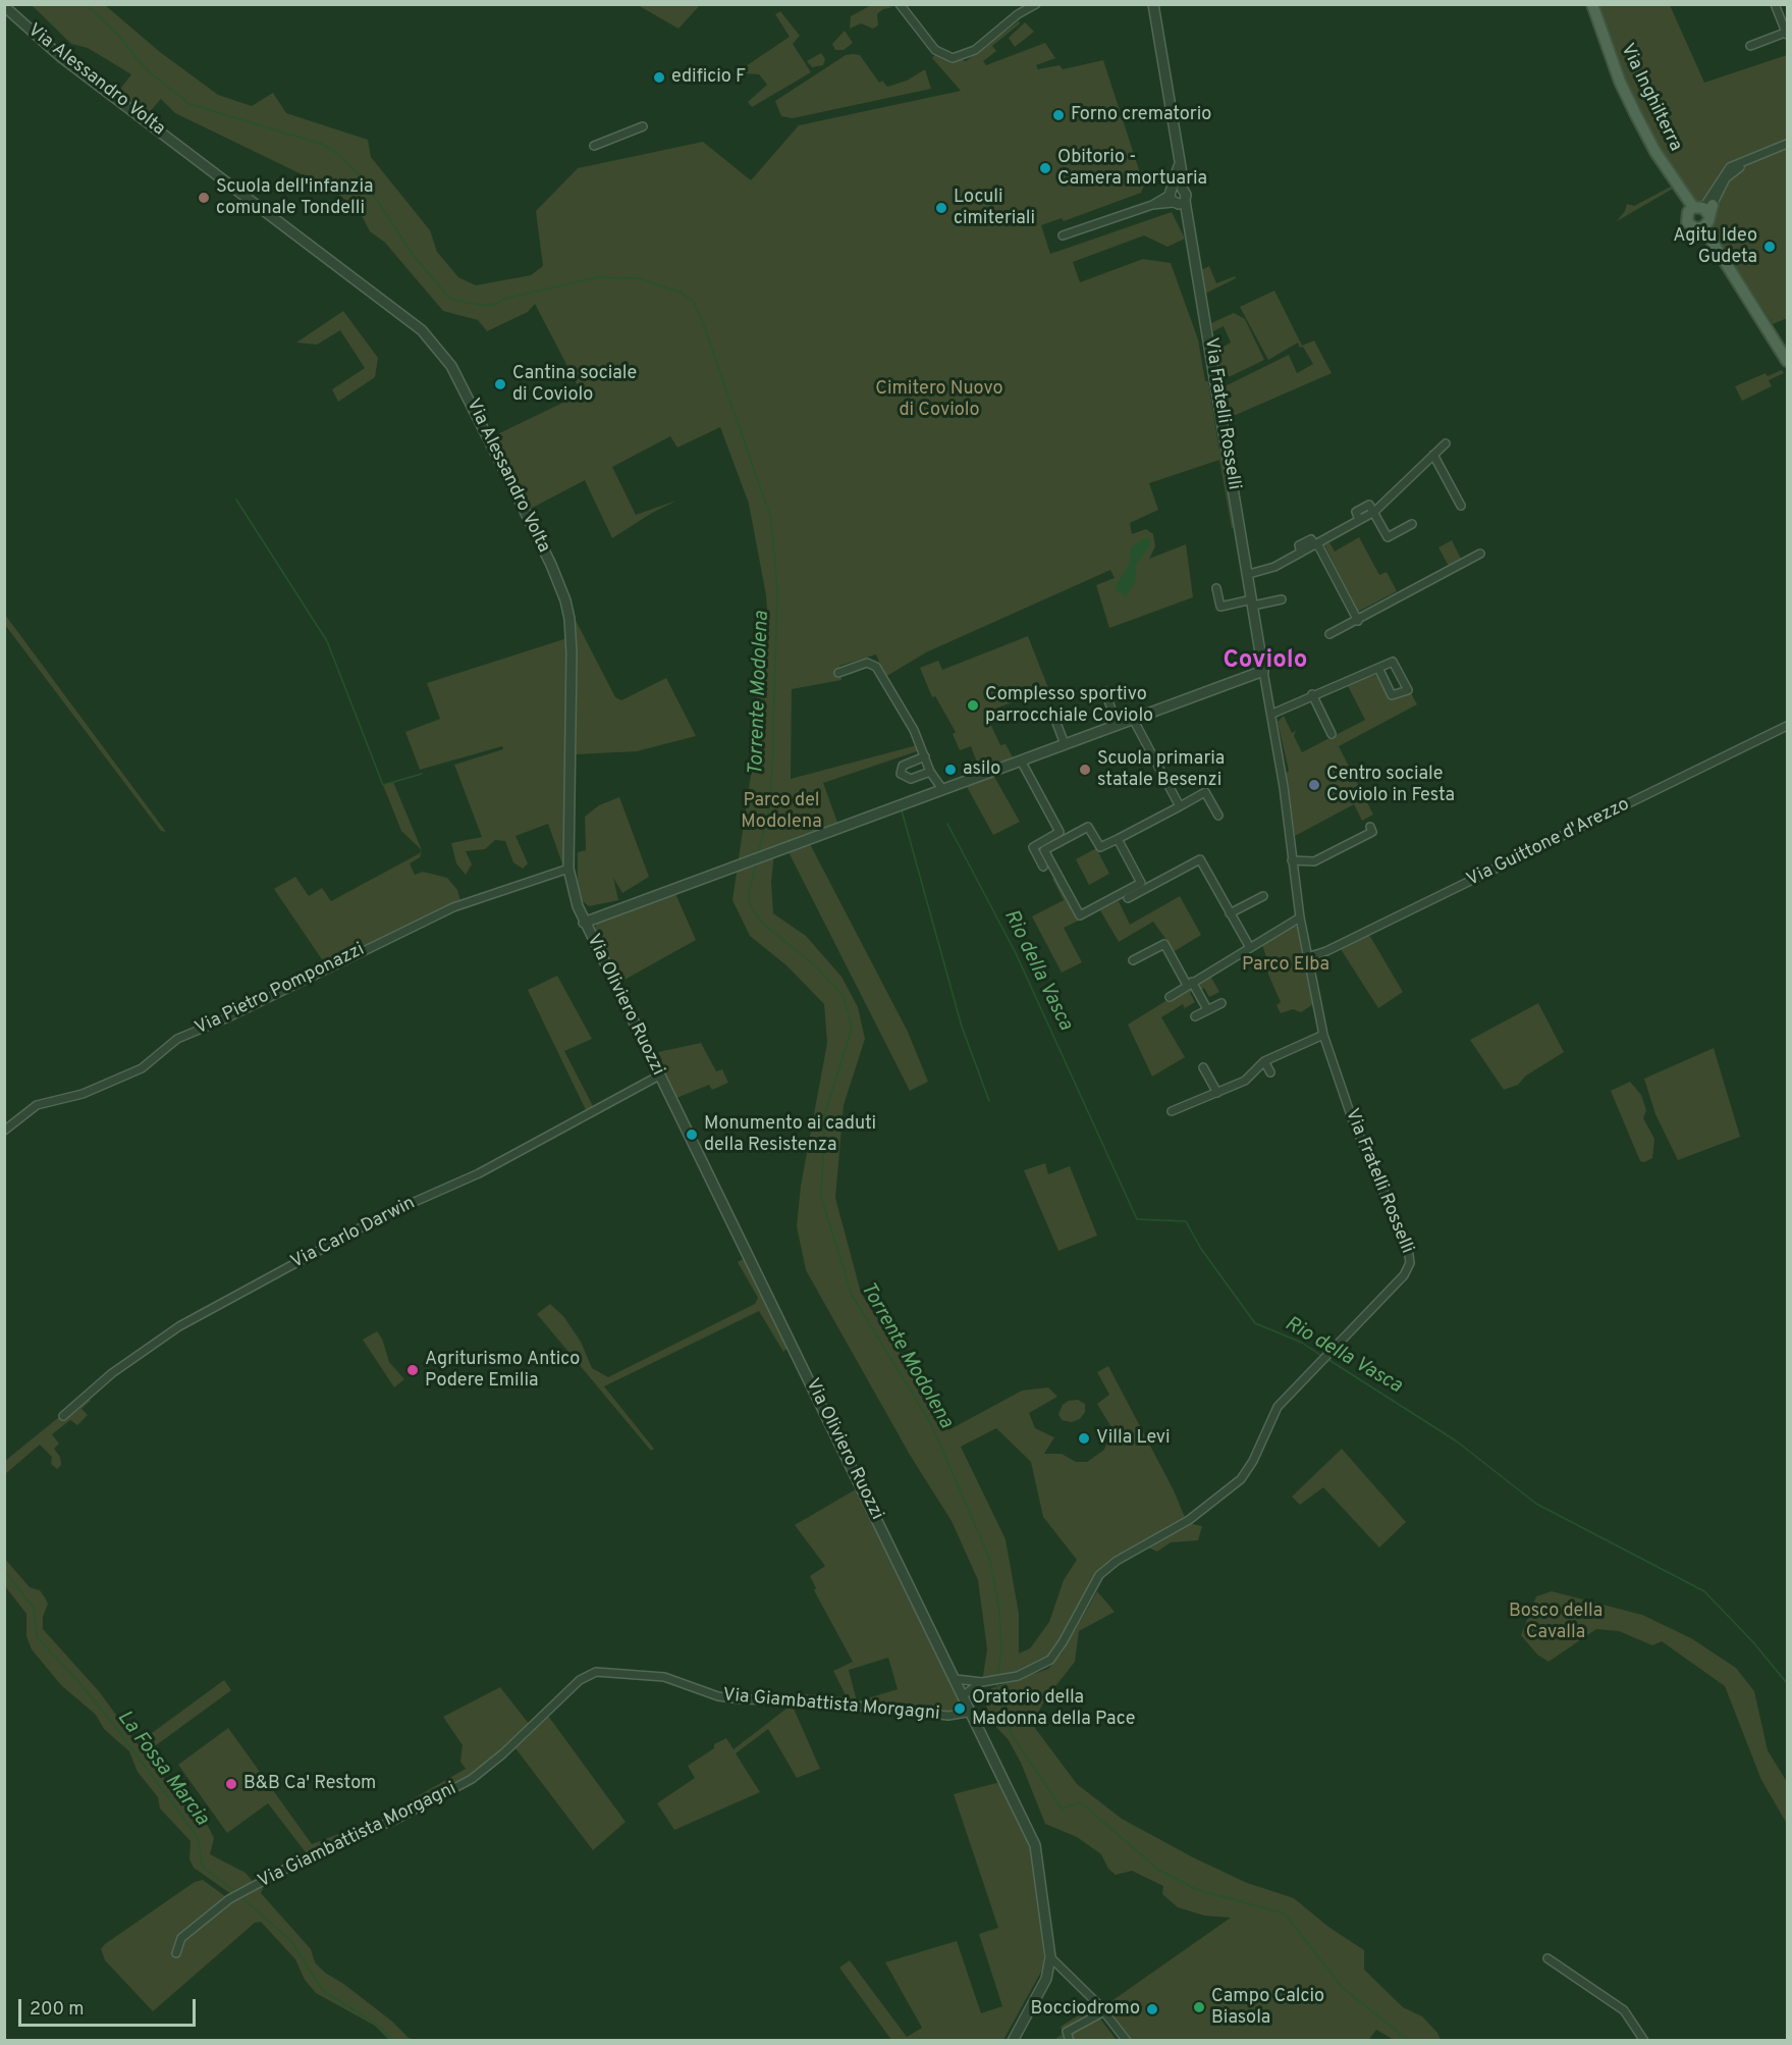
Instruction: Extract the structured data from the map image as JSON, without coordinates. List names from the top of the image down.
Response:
{
  "streets": {
    "main road": ["Via Inghilterra"],
    "street": [
      "Via Alessandro Volta",
      "Via Fratelli Rosselli",
      "Via Guittone d'Arezzo",
      "Via Pietro Pomponazzi",
      "Via Oliviero Ruozzi",
      "Via Carlo Darwin",
      "Via Giambattista Morgagni"
    ]
  },
  "crossings": [
    ["Via Alessandro Volta", "Via Pietro Pomponazzi"],
    ["Via Alessandro Volta", "Via Oliviero Ruozzi"],
    ["Via Fratelli Rosselli", "Via Guittone d'Arezzo"],
    ["Via Fratelli Rosselli", "Via Oliviero Ruozzi"],
    ["Via Pietro Pomponazzi", "Via Oliviero Ruozzi"],
    ["Via Oliviero Ruozzi", "Via Carlo Darwin"],
    ["Via Oliviero Ruozzi", "Via Giambattista Morgagni"]
  ],
  "districts": ["Coviolo"],
  "water": ["Torrente Modolena", "Rio della Vasca", "La Fossa Marcia"],
  "parks": [
    "Cimitero Nuovo di Coviolo",
    "Parco del Modolena",
    "Parco Elba",
    "Bosco della Cavalla"
  ],
  "places": [
    "edificio F",
    "Forno crematorio",
    "Obitorio - Camera mortuaria",
    "Scuola dell'infanzia comunale Tondelli",
    "Loculi cimiteriali",
    "Agitu Ideo Gudeta",
    "Cantina sociale di Coviolo",
    "Complesso sportivo parrocchiale Coviolo",
    "asilo",
    "Scuola primaria statale Besenzi",
    "Centro sociale Coviolo in Festa",
    "Monumento ai caduti della Resistenza",
    "Agriturismo Antico Podere Emilia",
    "Villa Levi",
    "Oratorio della Madonna della Pace",
    "B&B Ca' Restom",
    "Campo Calcio Biasola",
    "Bocciodromo"
  ],
  "scale_bar": "200 m"
}
